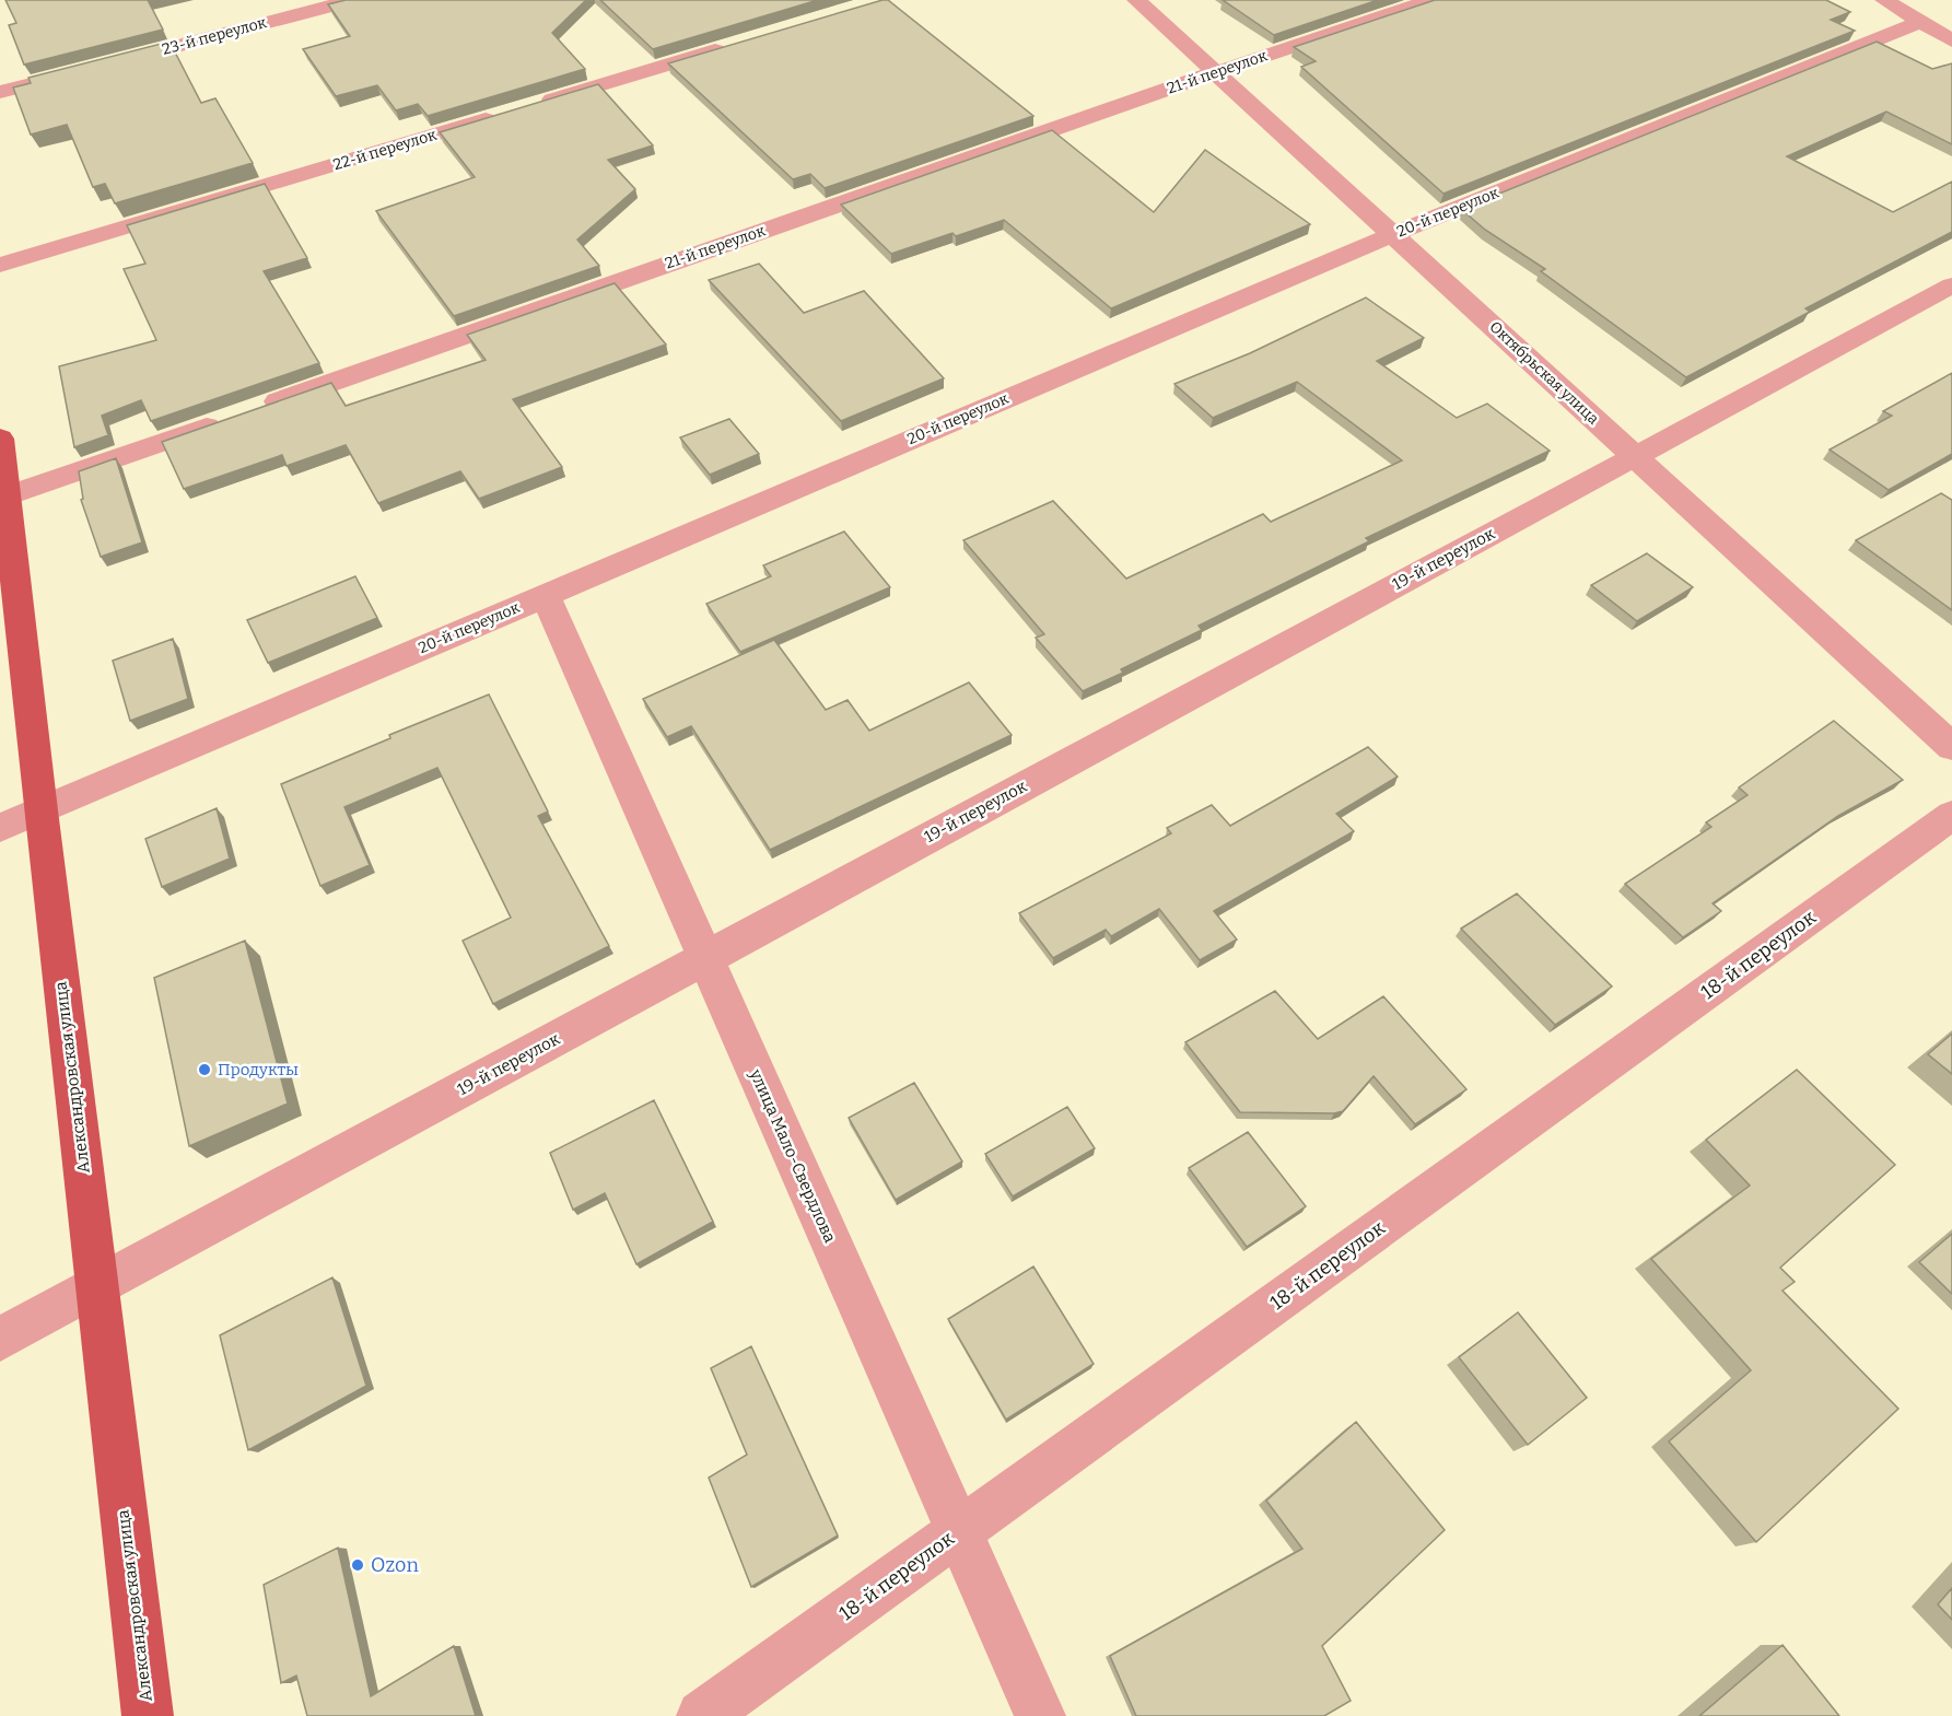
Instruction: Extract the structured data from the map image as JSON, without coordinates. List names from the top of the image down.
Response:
{
  "streets": {
    "main road": ["Александровская улица"],
    "street": [
      "23-й переулок",
      "21-й переулок",
      "22-й переулок",
      "20-й переулок",
      "Октябрьская улица",
      "19-й переулок",
      "18-й переулок",
      "улица Мало-Свердлова"
    ]
  },
  "crossings": [
    ["21-й переулок", "Октябрьская улица"],
    ["20-й переулок", "Октябрьская улица"],
    ["20-й переулок", "Александровская улица"],
    ["20-й переулок", "улица Мало-Свердлова"],
    ["Октябрьская улица", "19-й переулок"],
    ["19-й переулок", "Александровская улица"],
    ["19-й переулок", "улица Мало-Свердлова"],
    ["18-й переулок", "улица Мало-Свердлова"]
  ],
  "places": ["Продукты", "Ozon"]
}
